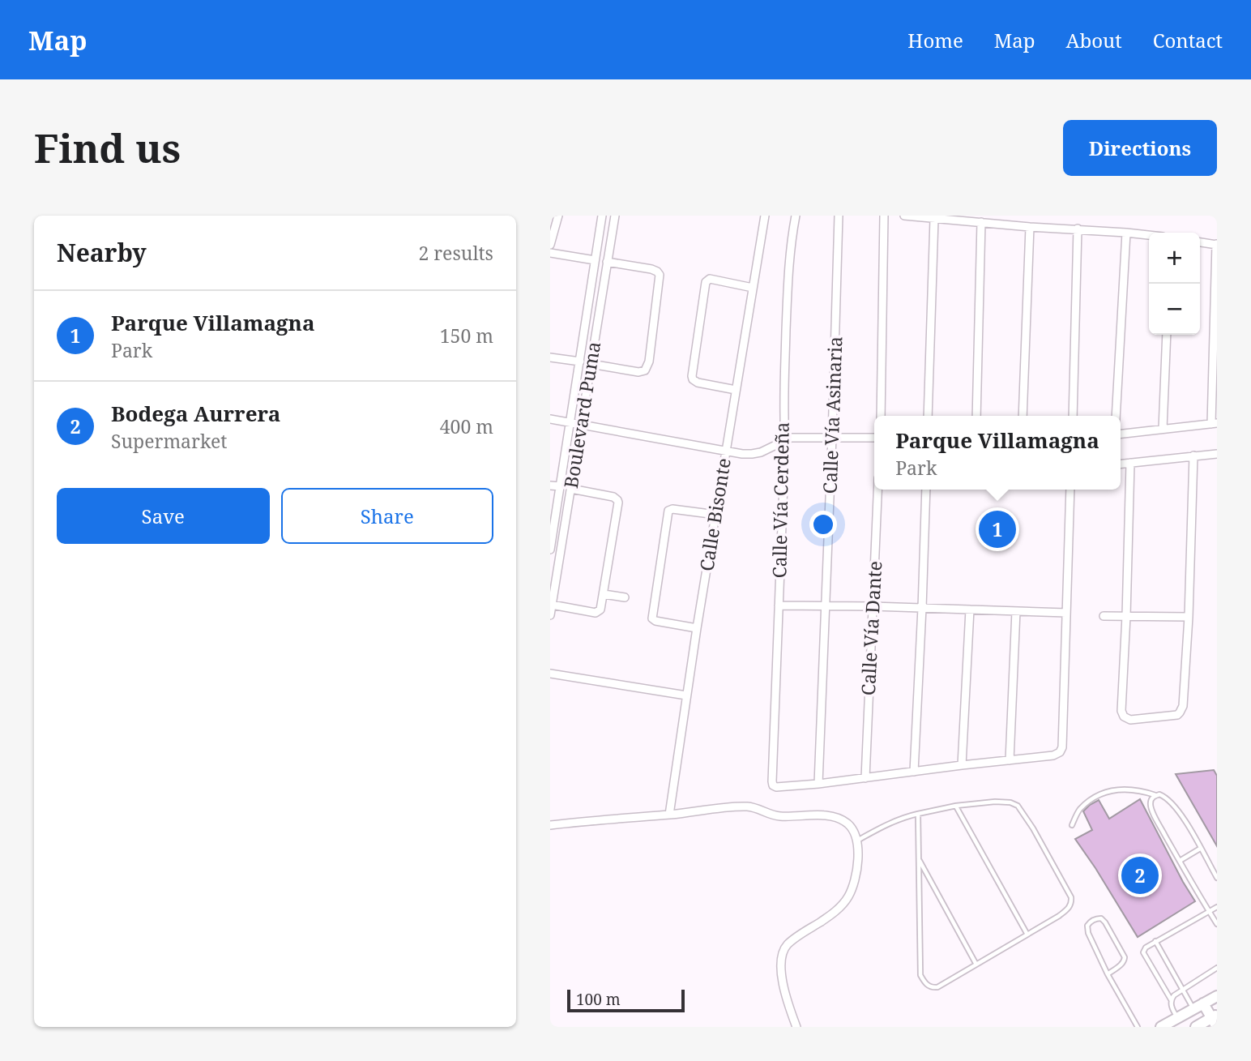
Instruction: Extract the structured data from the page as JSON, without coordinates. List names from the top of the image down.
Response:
{
  "streets": {
    "street": [
      "Boulevard Puma",
      "Calle Vía Asinaria",
      "Calle Vía Cerdeña",
      "Calle Bisonte",
      "Calle Vía Dante"
    ]
  },
  "crossings": [
    ["Calle Vía Asinaria", "Calle Vía Cerdeña"]
  ],
  "scale_bar": "100 m",
  "page": {
    "header": "Map",
    "nav": [
      "Home",
      "Map",
      "About",
      "Contact"
    ],
    "buttons": [
      "Directions",
      ["Save", "Share"]
    ],
    "title": "Find us",
    "heading": ["Nearby", "2 results"],
    "map_buttons": ["+", "−"],
    "list": [
      {
        "mark": "1",
        "name": "Parque Villamagna",
        "note": "Park",
        "value": "150 m"
      },
      {
        "mark": "2",
        "name": "Bodega Aurrera",
        "note": "Supermarket",
        "value": "400 m"
      }
    ],
    "popup": ["Parque Villamagna", "Park"],
    "pins": ["1", "2"],
    "scale": "100 m"
  }
}
